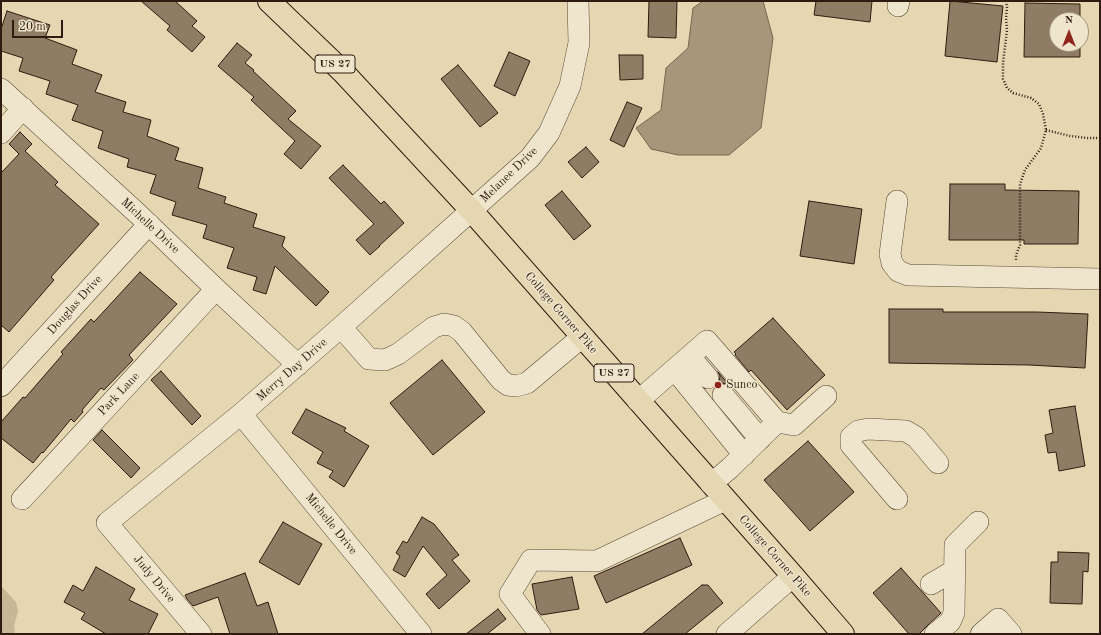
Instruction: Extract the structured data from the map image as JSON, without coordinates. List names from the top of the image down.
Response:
{
  "streets": {
    "highway": ["US 27", "College Corner Pike"],
    "street": [
      "Melanee Drive",
      "Michelle Drive",
      "Douglas Drive",
      "Merry Day Drive",
      "Park Lane",
      "Judy Drive"
    ]
  },
  "crossings": [
    ["Melanee Drive", "College Corner Pike"],
    ["Melanee Drive", "Merry Day Drive"],
    ["Michelle Drive", "Douglas Drive"],
    ["Michelle Drive", "Merry Day Drive"],
    ["Michelle Drive", "Park Lane"],
    ["College Corner Pike", "Merry Day Drive"],
    ["Merry Day Drive", "Judy Drive"]
  ],
  "places": ["Sunco"],
  "scale_bar": "20 m",
  "north": "top"
}
